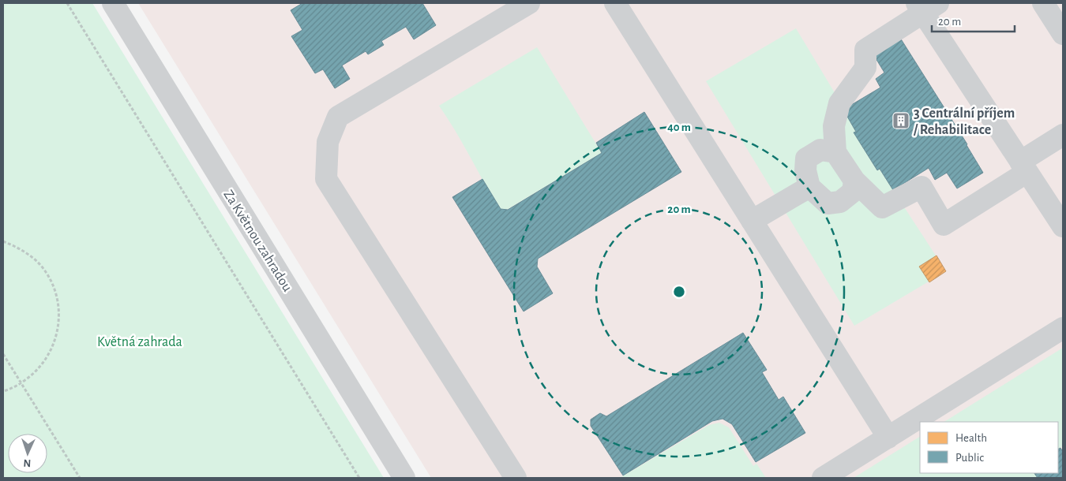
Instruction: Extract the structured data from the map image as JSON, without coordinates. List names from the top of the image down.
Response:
{
  "streets": {
    "street": ["Za Květnou zahradou"]
  },
  "parks": ["Květná zahrada"],
  "places": {
    "building": ["3 Centrální příjem / Rehabilitace"]
  },
  "legend": ["Health", "Public"],
  "scale_bar": "20 m",
  "north": "bottom",
  "rings": ["40 m", "20 m"]
}
